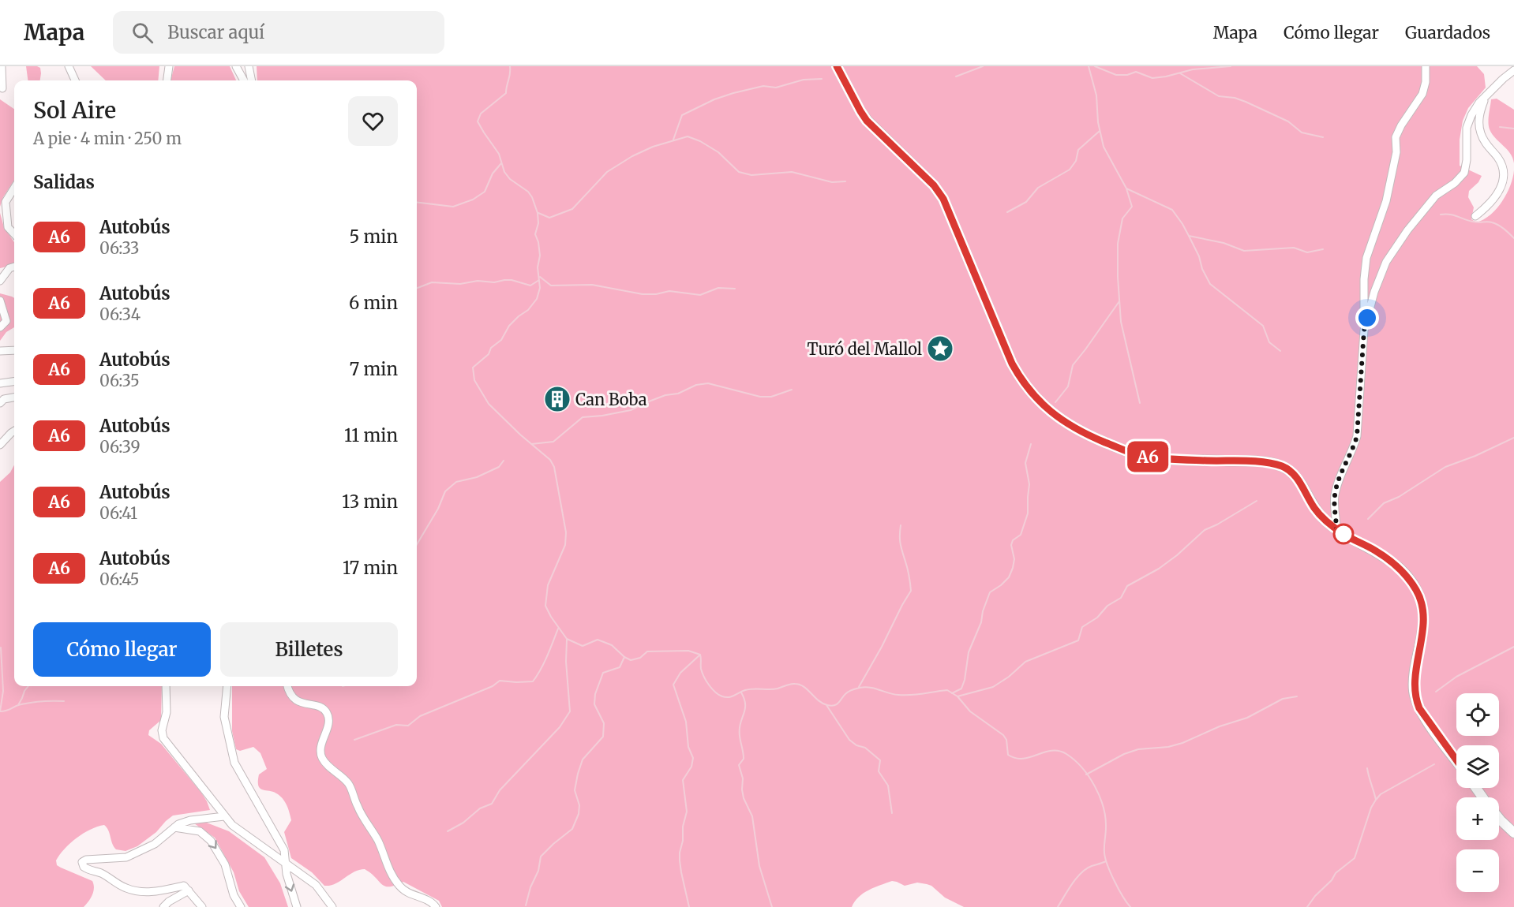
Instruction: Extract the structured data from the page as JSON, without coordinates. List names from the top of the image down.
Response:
{
  "places": {
    "place": ["Turó del Mallol"],
    "building": ["Can Boba"]
  },
  "lines": ["bus line A6"],
  "page": {
    "header": "Mapa",
    "search": "Buscar aquí",
    "nav": ["Mapa", "Cómo llegar", "Guardados"],
    "on_map": "A6",
    "heading": [
      ["Sol Aire", "A pie · 4 min · 250 m"],
      "Salidas"
    ],
    "list": [
      {
        "mark": "A6",
        "name": "Autobús",
        "note": "06:33",
        "value": "5 min"
      },
      {
        "mark": "A6",
        "name": "Autobús",
        "note": "06:34",
        "value": "6 min"
      },
      {
        "mark": "A6",
        "name": "Autobús",
        "note": "06:35",
        "value": "7 min"
      },
      {
        "mark": "A6",
        "name": "Autobús",
        "note": "06:39",
        "value": "11 min"
      },
      {
        "mark": "A6",
        "name": "Autobús",
        "note": "06:41",
        "value": "13 min"
      },
      {
        "mark": "A6",
        "name": "Autobús",
        "note": "06:45",
        "value": "17 min"
      }
    ],
    "buttons": ["Cómo llegar", "Billetes"],
    "map_buttons": ["+", "−"]
  }
}
